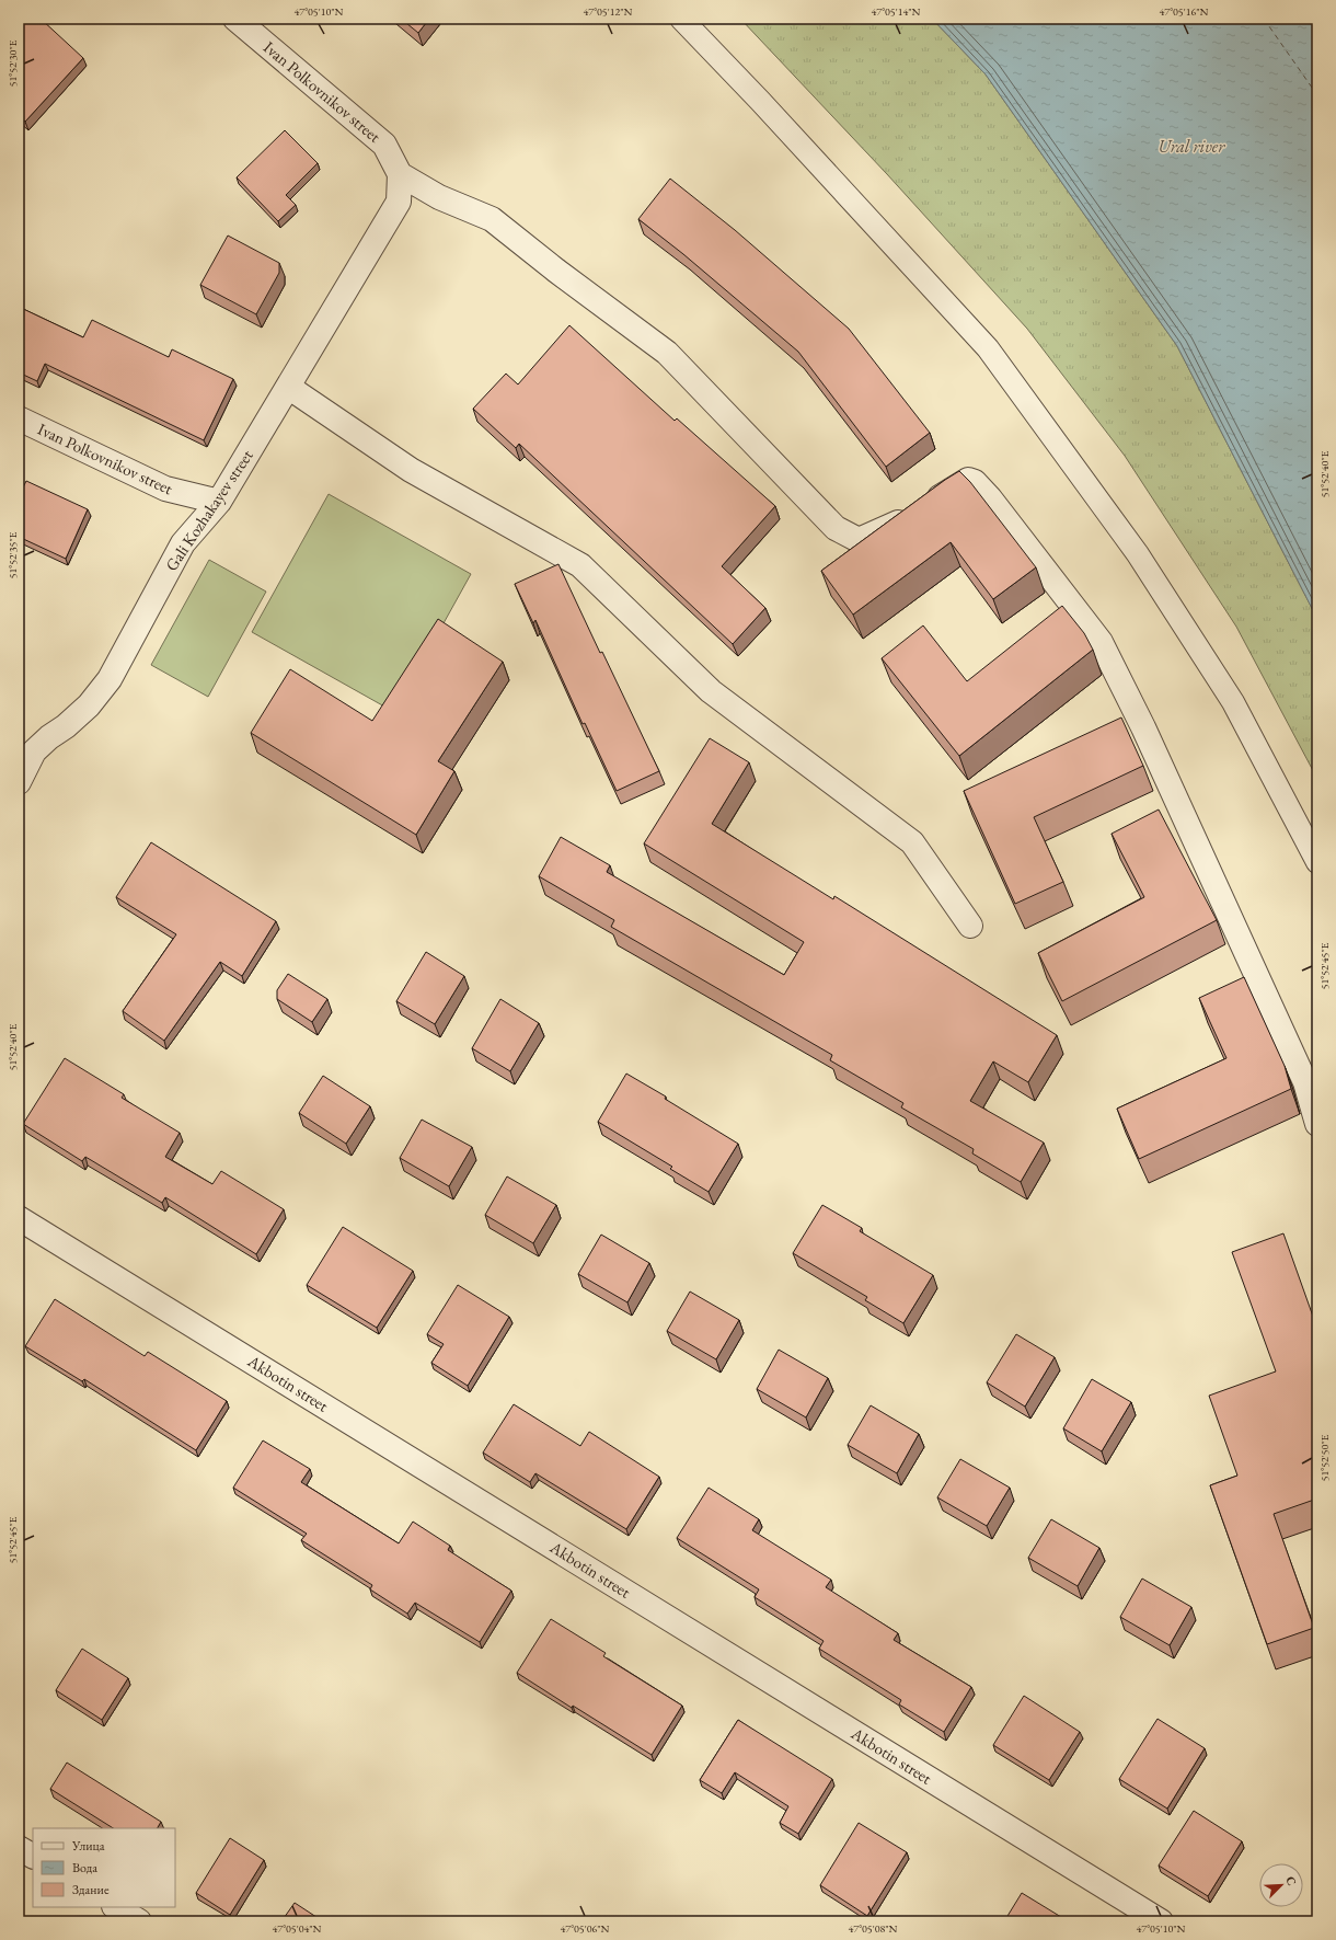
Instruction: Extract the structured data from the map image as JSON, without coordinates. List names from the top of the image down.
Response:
{
  "streets": {
    "street": ["Ivan Polkovnikov street", "Gali Kozhakayev street", "Akbotin street"]
  },
  "crossings": [
    ["Ivan Polkovnikov street", "Gali Kozhakayev street"]
  ],
  "water": ["Ural river"],
  "legend": ["Улица", "Вода", "Здание"],
  "north": "top right",
  "coordinates": [
    "47°05'10\"N",
    "47°05'12\"N",
    "47°05'14\"N",
    "47°05'16\"N",
    "51°52'30\"E",
    "51°52'40\"E",
    "51°52'35\"E",
    "51°52'45\"E",
    "51°52'50\"E",
    "47°05'04\"N",
    "47°05'06\"N",
    "47°05'08\"N"
  ]
}
